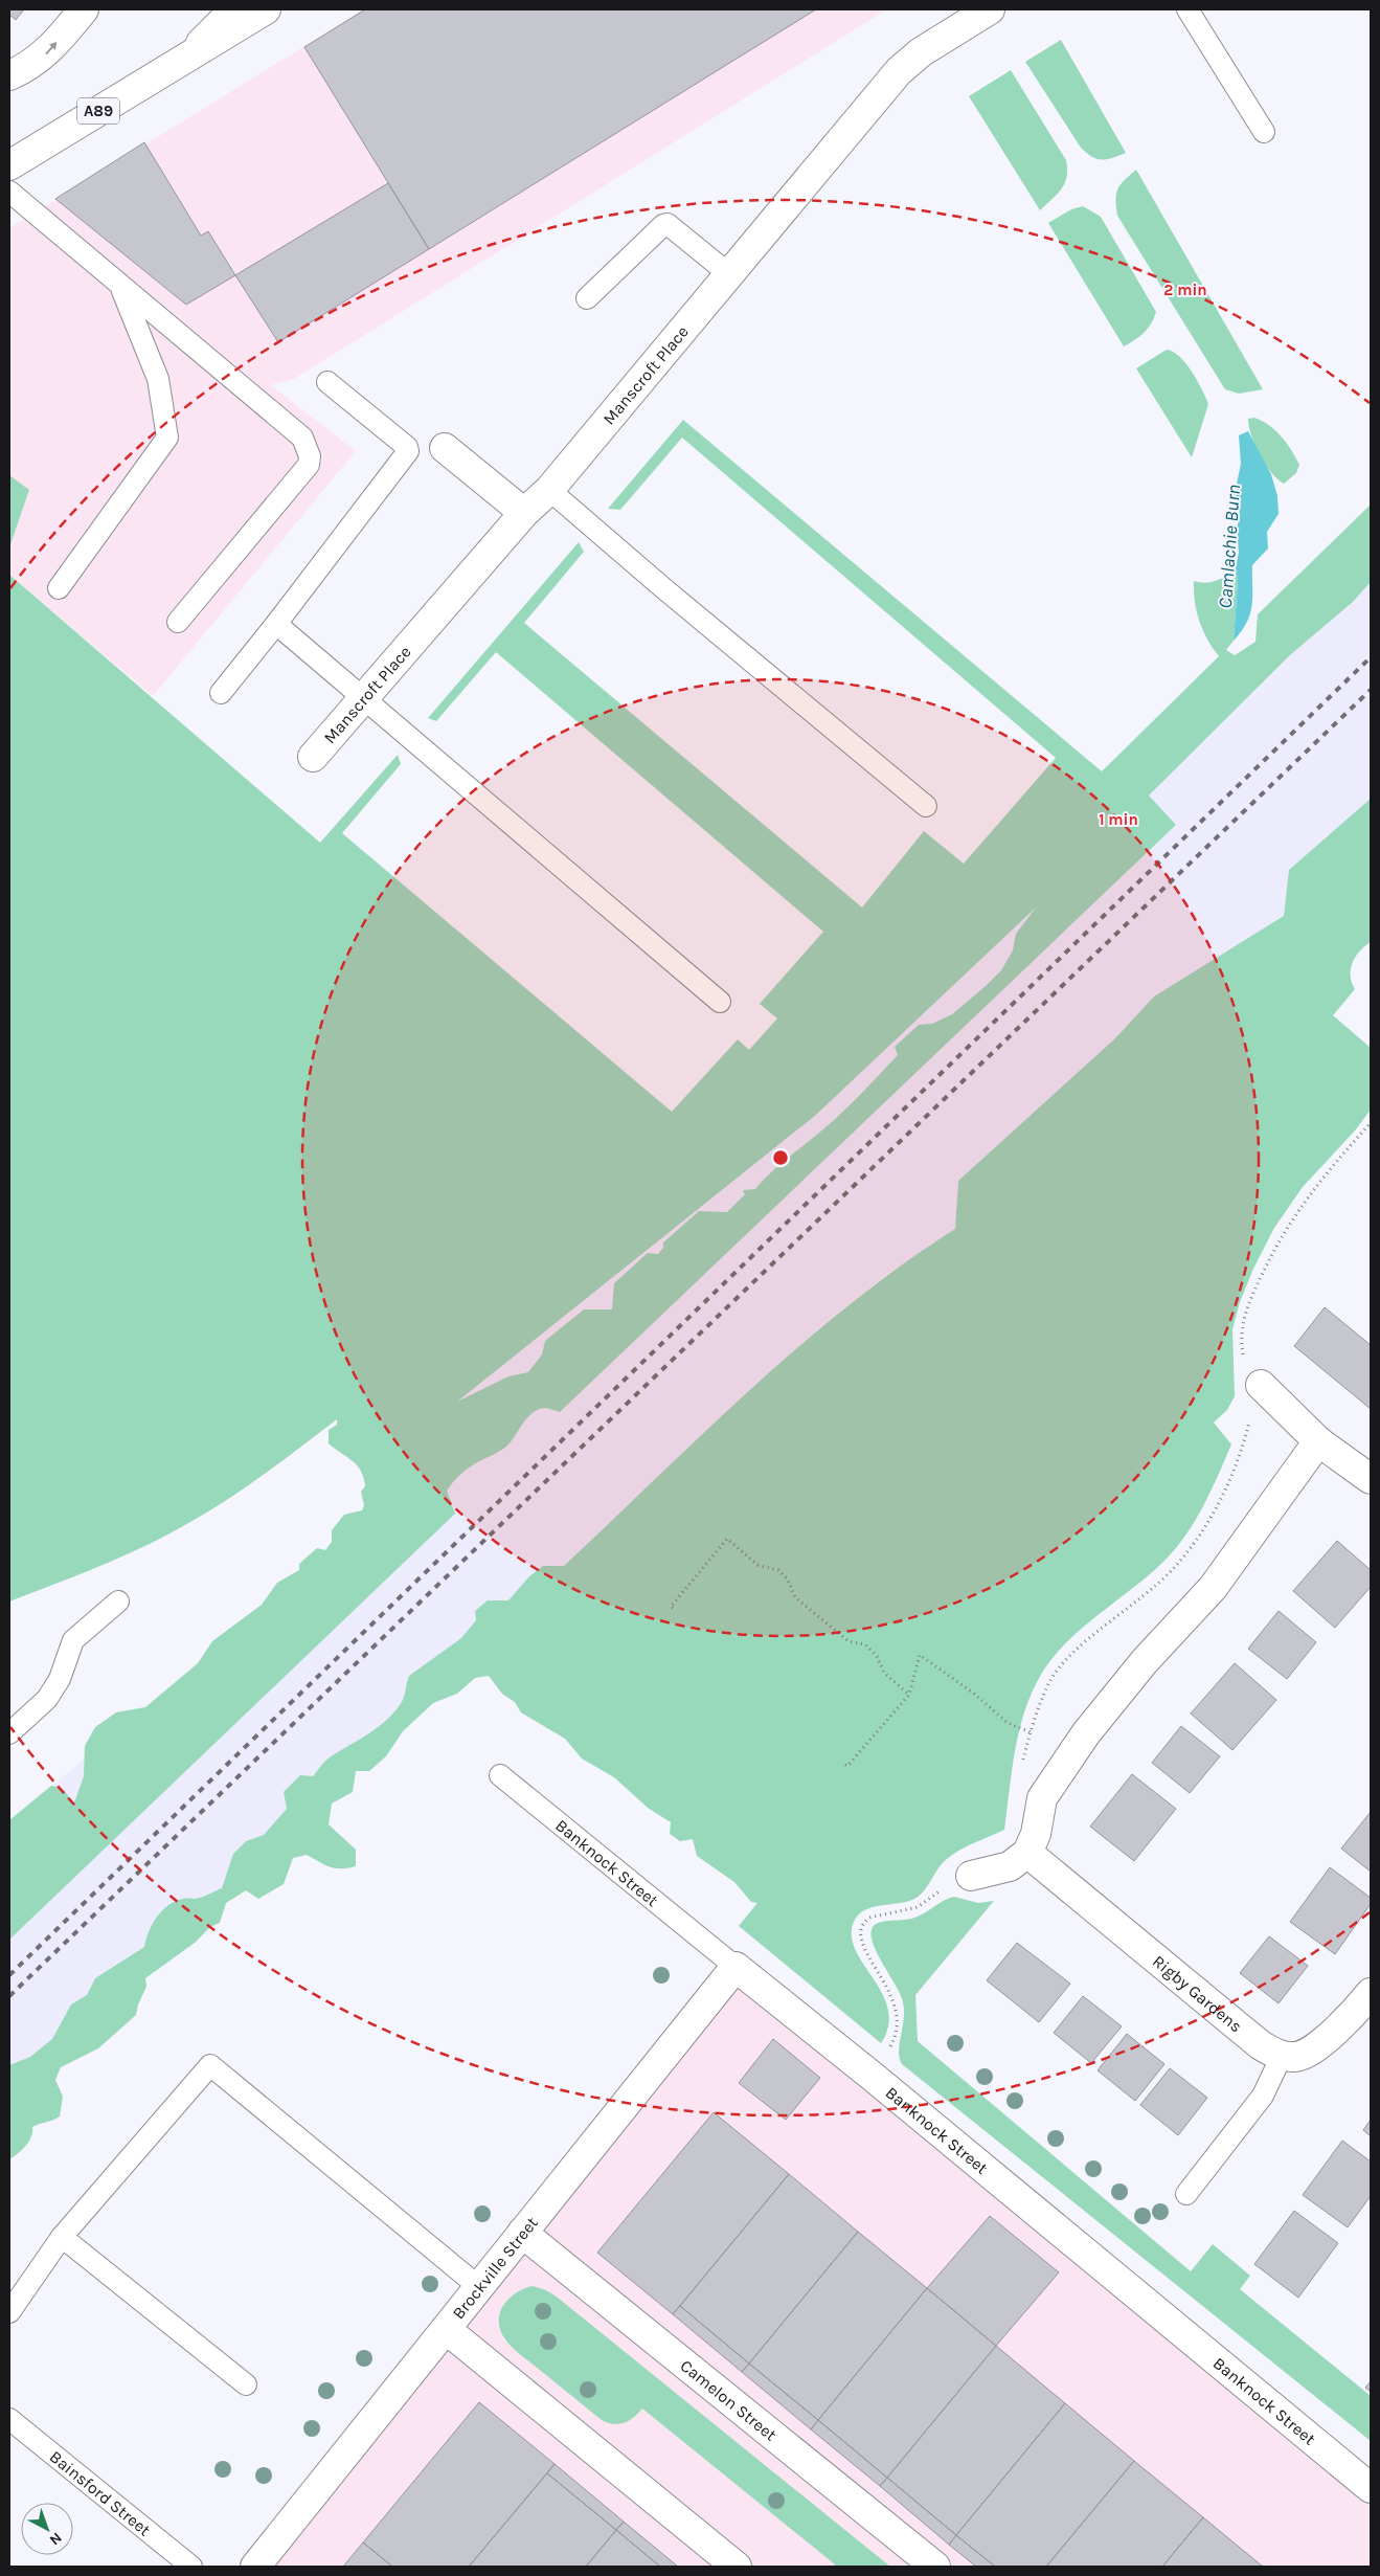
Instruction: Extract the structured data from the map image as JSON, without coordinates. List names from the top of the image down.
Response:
{
  "streets": {
    "street": [
      "A89",
      "Manscroft Place",
      "Banknock Street",
      "Rigby Gardens",
      "Brockville Street",
      "Camelon Street"
    ],
    "lane": ["Bainsford Street"]
  },
  "crossings": [
    ["Banknock Street", "Brockville Street"],
    ["Brockville Street", "Camelon Street"]
  ],
  "water": ["Camlachie Burn"],
  "north": "bottom right",
  "rings": ["2 min", "1 min"]
}
